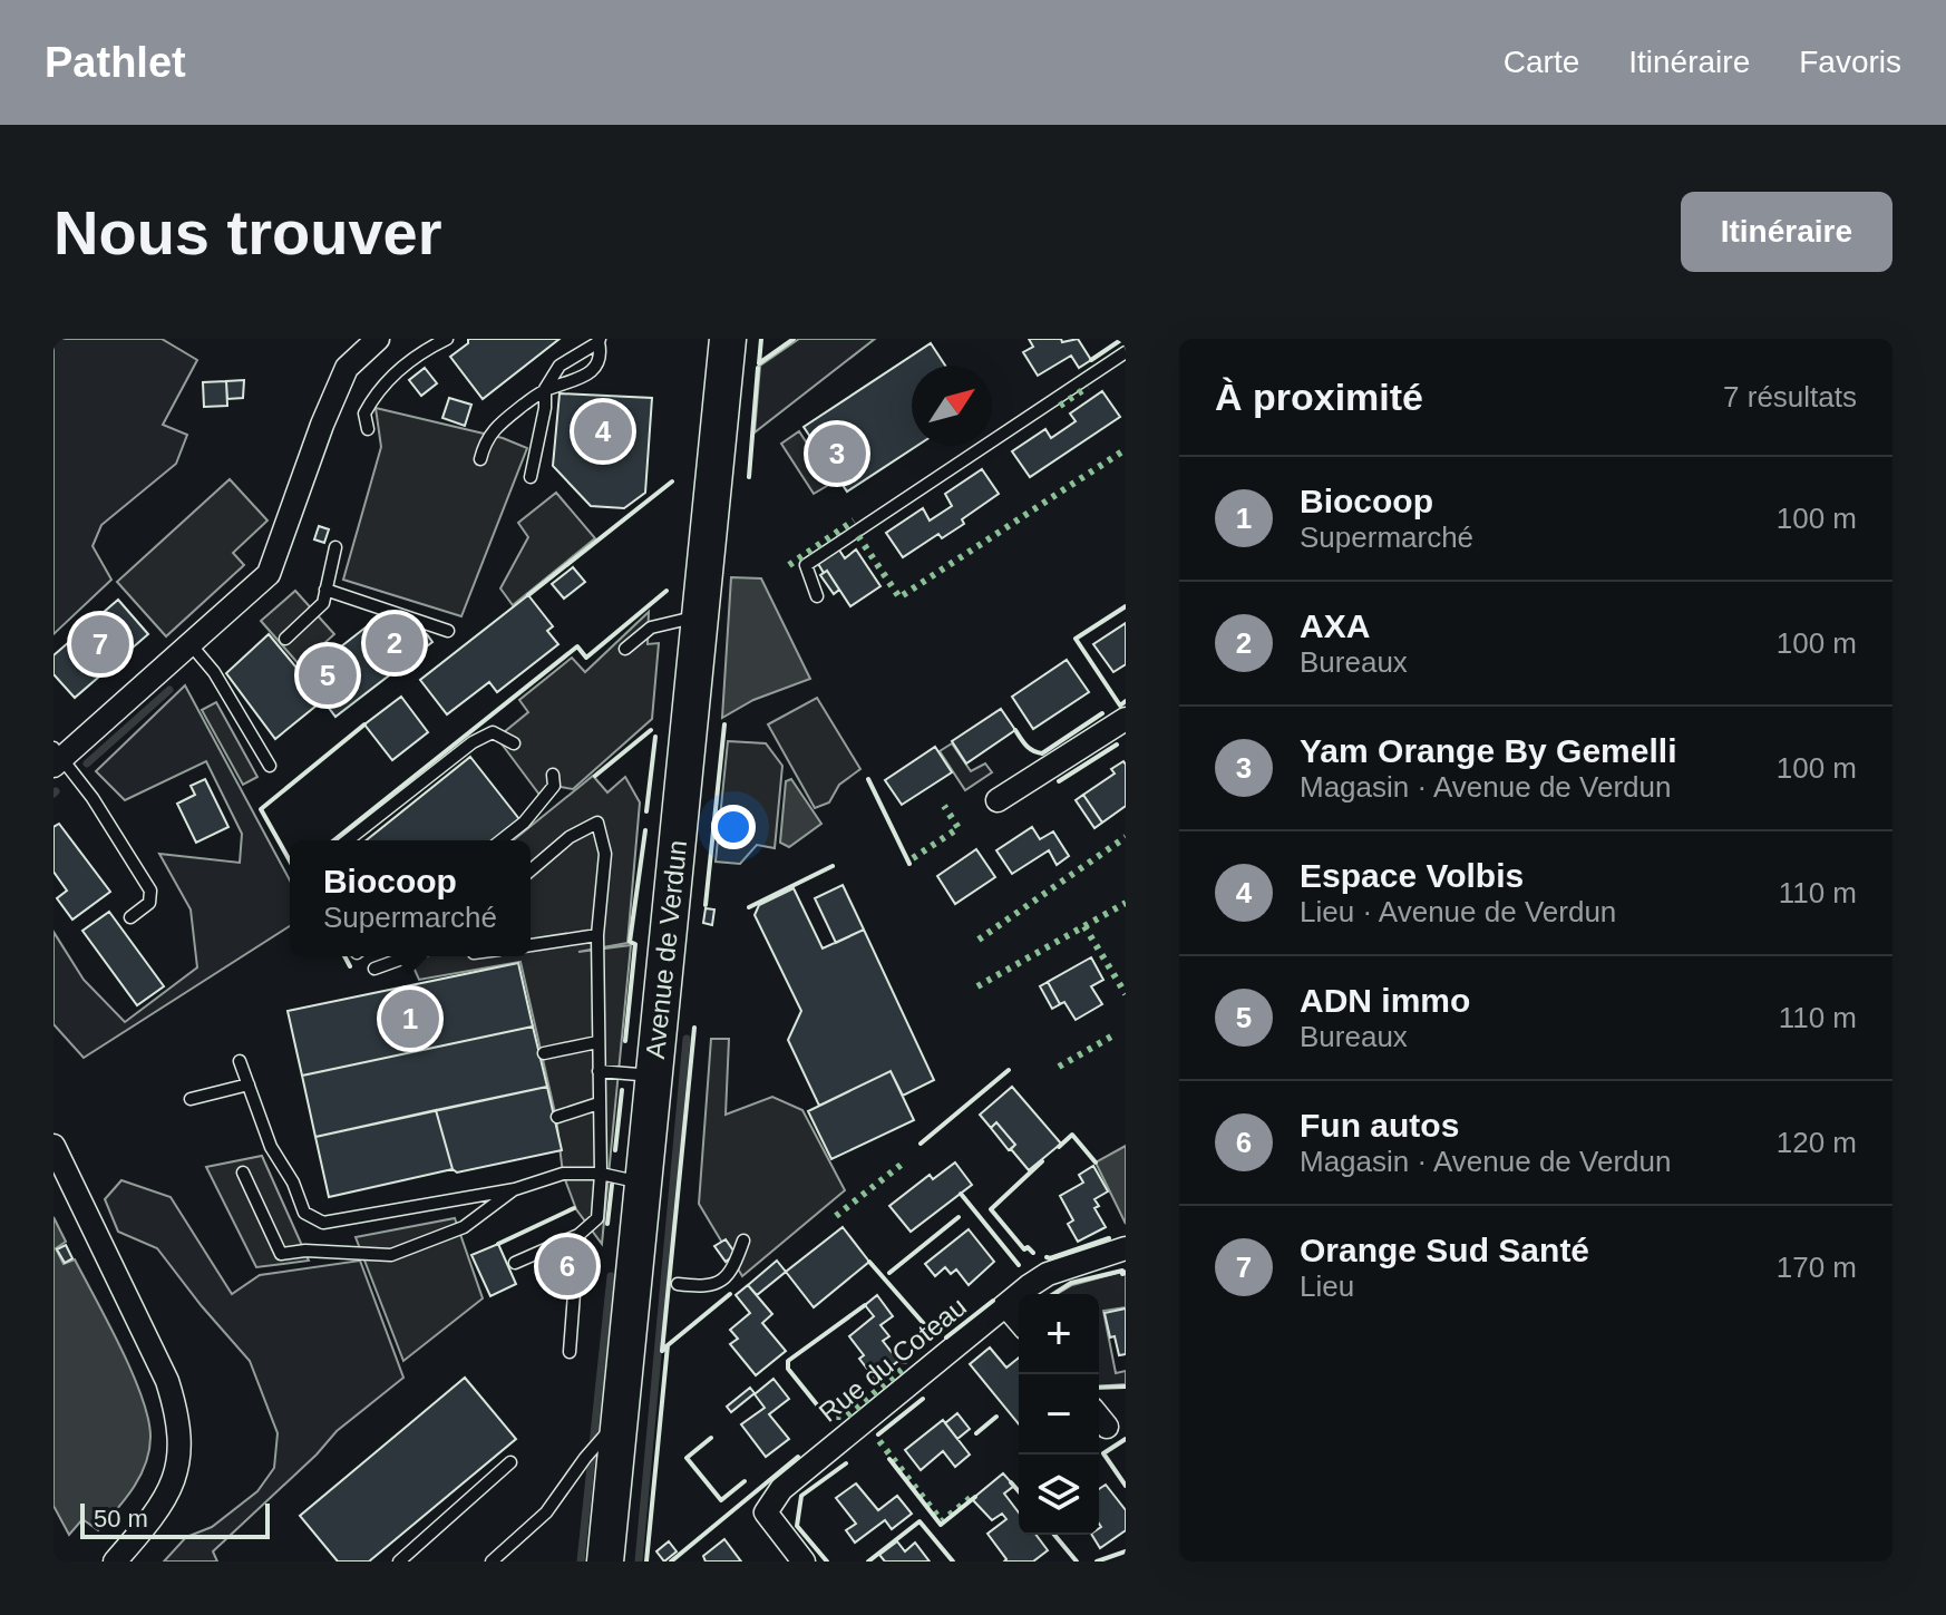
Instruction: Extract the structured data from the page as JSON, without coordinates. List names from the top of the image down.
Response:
{
  "streets": {
    "main road": ["Avenue de Verdun"],
    "street": ["Rue du Coteau"]
  },
  "scale_bar": "50 m",
  "north": "top right",
  "page": {
    "header": "Pathlet",
    "nav": ["Carte", "Itinéraire", "Favoris"],
    "buttons": "Itinéraire",
    "title": "Nous trouver",
    "heading": ["À proximité", "7 résultats"],
    "pins": [
      "4",
      "3",
      "2",
      "7",
      "5",
      "1",
      "6"
    ],
    "list": [
      {
        "mark": "1",
        "name": "Biocoop",
        "note": "Supermarché",
        "value": "100 m"
      },
      {
        "mark": "2",
        "name": "AXA",
        "note": "Bureaux",
        "value": "100 m"
      },
      {
        "mark": "3",
        "name": "Yam Orange By Gemelli",
        "note": "Magasin · Avenue de Verdun",
        "value": "100 m"
      },
      {
        "mark": "4",
        "name": "Espace Volbis",
        "note": "Lieu · Avenue de Verdun",
        "value": "110 m"
      },
      {
        "mark": "5",
        "name": "ADN immo",
        "note": "Bureaux",
        "value": "110 m"
      },
      {
        "mark": "6",
        "name": "Fun autos",
        "note": "Magasin · Avenue de Verdun",
        "value": "120 m"
      },
      {
        "mark": "7",
        "name": "Orange Sud Santé",
        "note": "Lieu",
        "value": "170 m"
      }
    ],
    "popup": ["Biocoop", "Supermarché"],
    "map_buttons": ["+", "−"],
    "scale": "50 m"
  }
}
